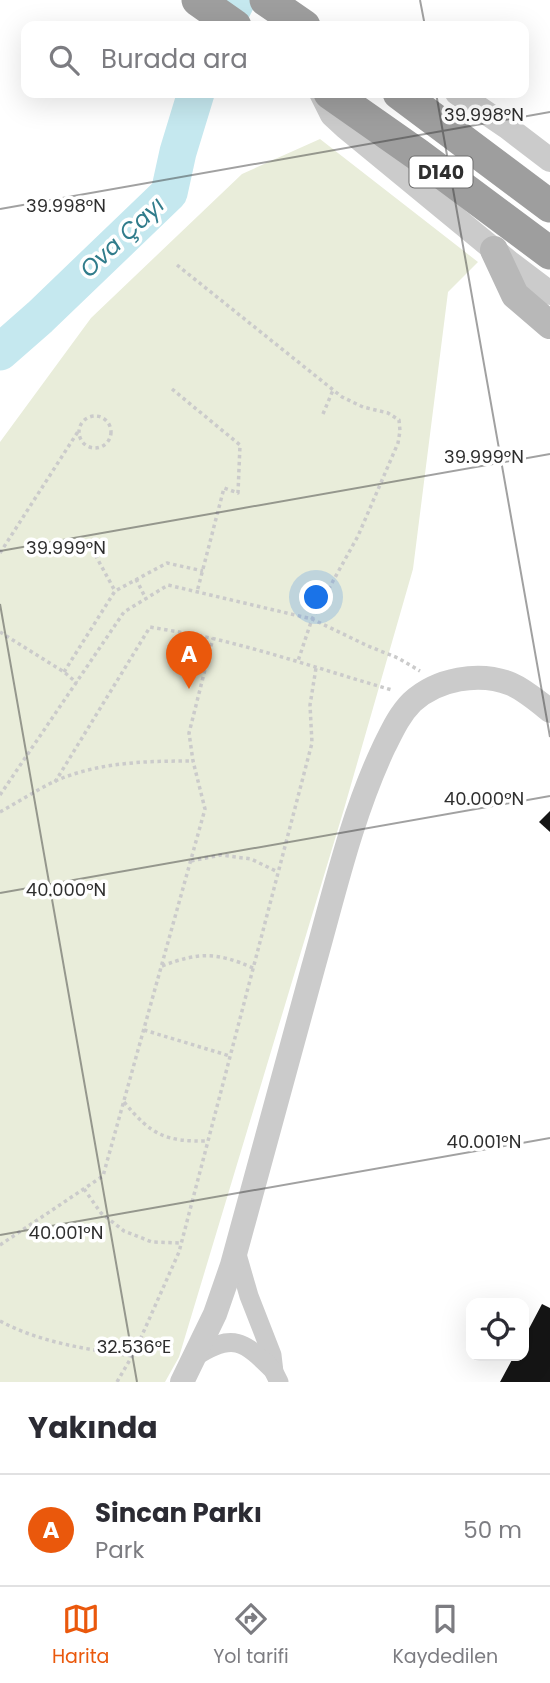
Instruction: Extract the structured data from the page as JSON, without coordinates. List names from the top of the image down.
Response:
{
  "streets": {
    "highway": ["D140"]
  },
  "water": ["Ova Çayı"],
  "page": {
    "search": "Burada ara",
    "pins": "A",
    "heading": "Yakında",
    "list": [
      {
        "mark": "A",
        "name": "Sincan Parkı",
        "note": "Park",
        "value": "50 m"
      }
    ],
    "nav": ["Harita", "Yol tarifi", "Kaydedilen"]
  },
  "coordinates": [
    "39.998°N",
    "39.999°N",
    "40.000°N",
    "40.001°N",
    "32.536°E"
  ]
}
